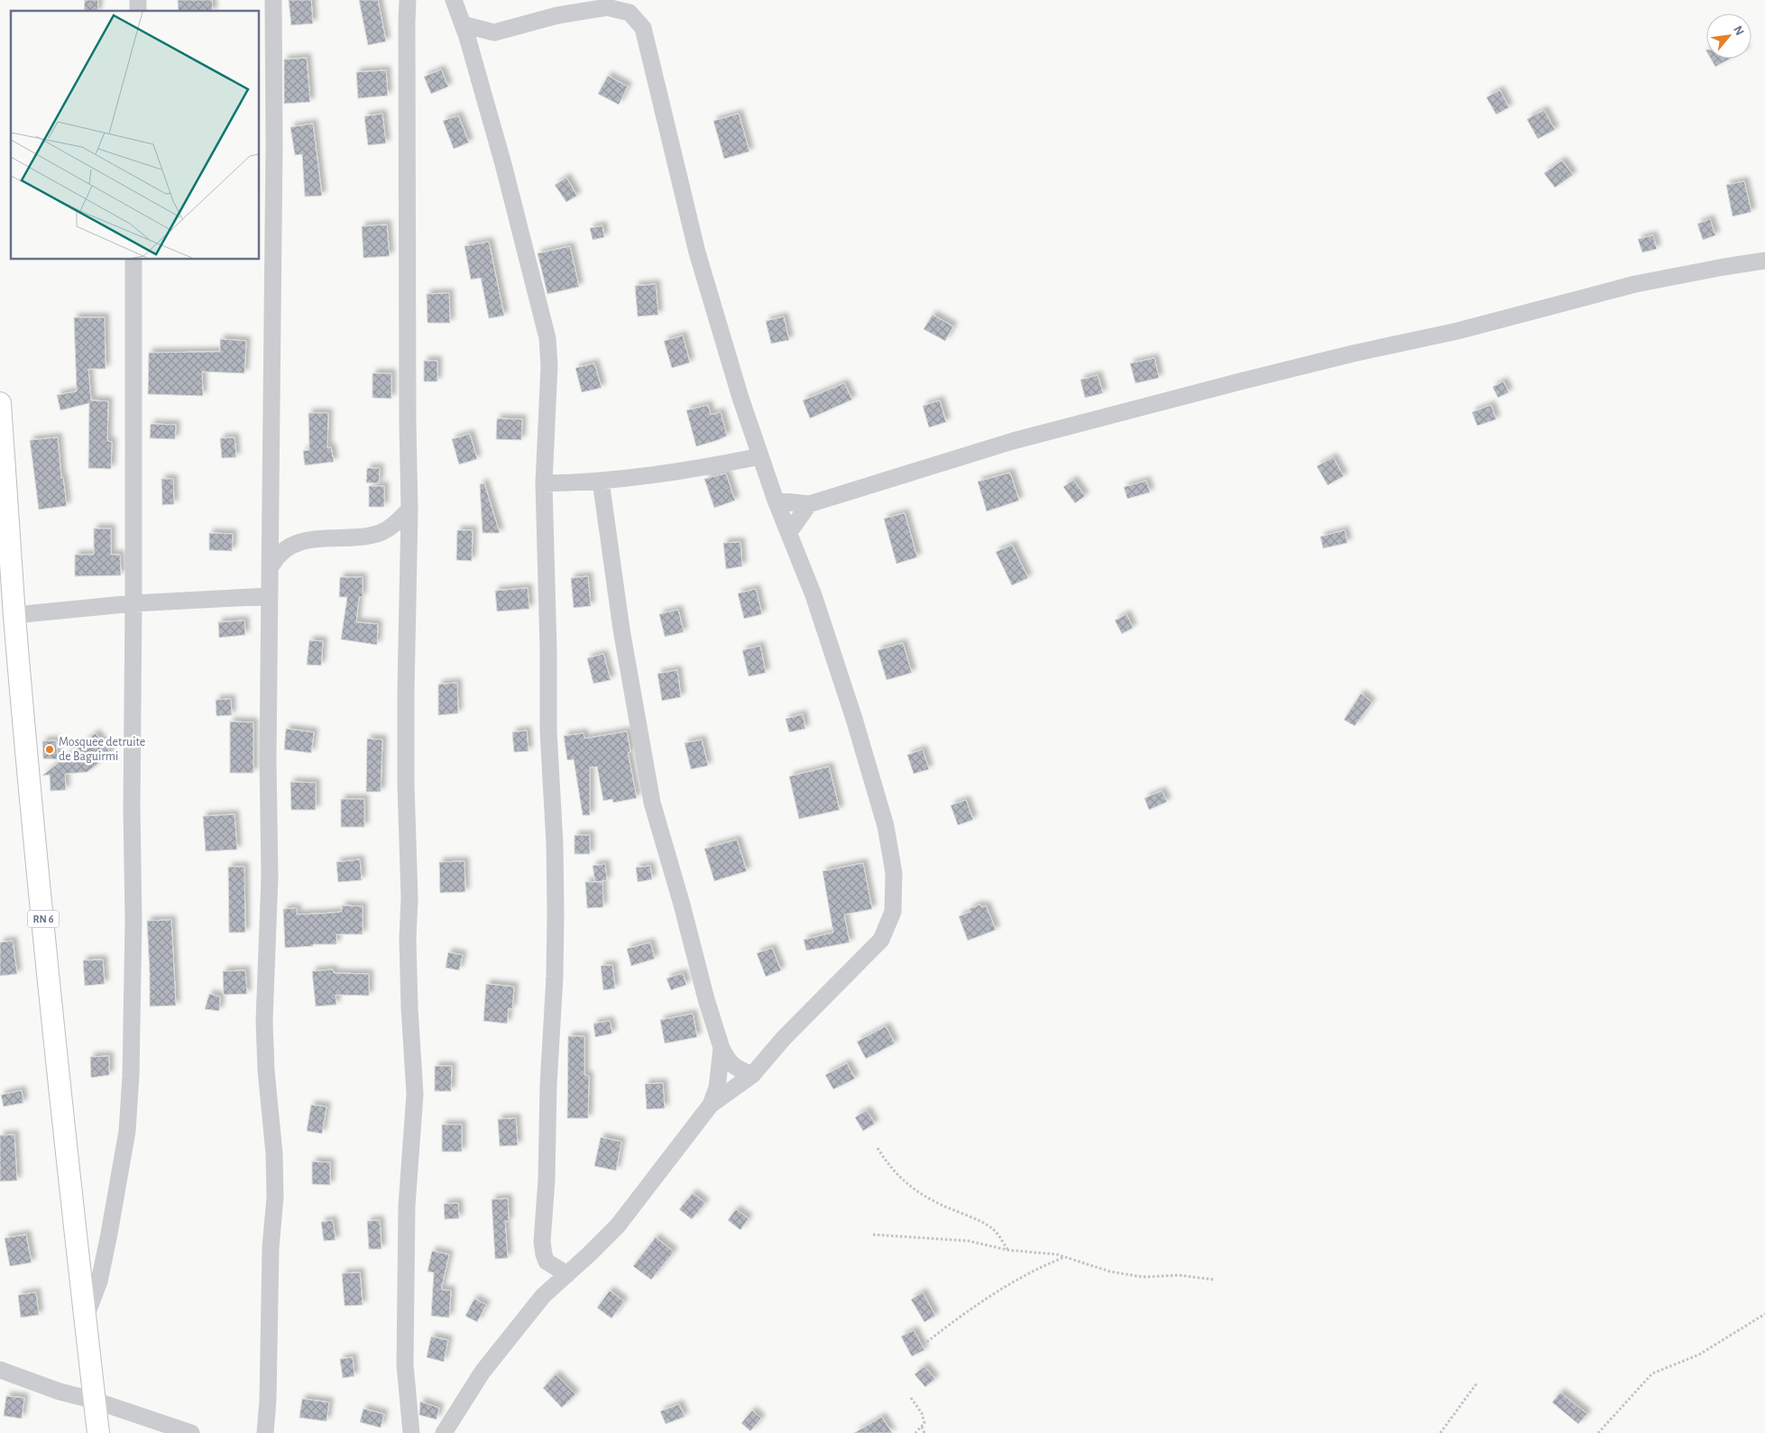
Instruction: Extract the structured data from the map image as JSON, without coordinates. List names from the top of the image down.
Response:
{
  "streets": {
    "main road": ["RN 6"]
  },
  "places": ["Mosquee detruite de Baguirmi"],
  "north": "top right"
}
